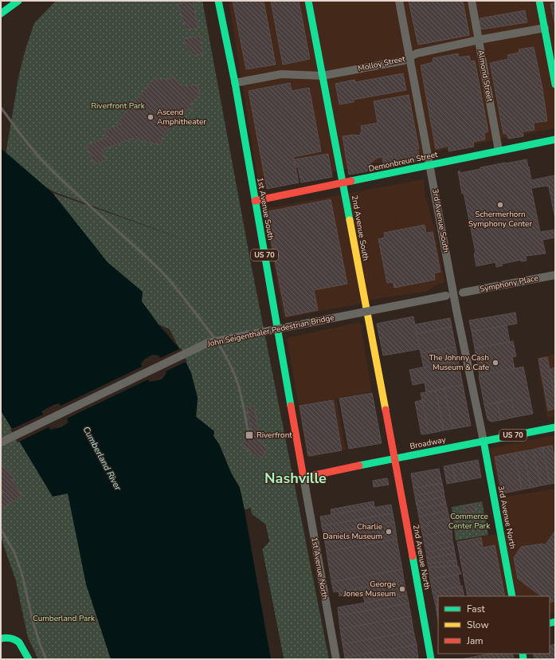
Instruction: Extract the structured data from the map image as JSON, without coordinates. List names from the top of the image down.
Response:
{
  "streets": {
    "street": [
      "Molloy Street",
      "Almond Street",
      "Demonbreun Street",
      "1st Avenue South",
      "3rd Avenue South",
      "2nd Avenue South",
      "US 70",
      "Symphony Place",
      "John Seigenthaler Pedestrian Bridge",
      "Broadway",
      "3rd Avenue North",
      "2nd Avenue North",
      "1st Avenue North"
    ]
  },
  "crossings": [
    ["Molloy Street", "Almond Street"],
    ["Molloy Street", "1st Avenue South"],
    ["Molloy Street", "3rd Avenue South"],
    ["Molloy Street", "2nd Avenue South"],
    ["Almond Street", "Demonbreun Street"],
    ["Demonbreun Street", "1st Avenue South"],
    ["Demonbreun Street", "3rd Avenue South"],
    ["Demonbreun Street", "2nd Avenue South"],
    ["1st Avenue South", "Broadway"],
    ["1st Avenue South", "1st Avenue North"],
    ["3rd Avenue South", "Broadway"],
    ["3rd Avenue South", "3rd Avenue North"],
    ["2nd Avenue South", "Broadway"],
    ["2nd Avenue South", "2nd Avenue North"],
    ["Broadway", "3rd Avenue North"],
    ["Broadway", "2nd Avenue North"],
    ["Broadway", "1st Avenue North"]
  ],
  "districts": ["Nashville"],
  "water": ["Cumberland River"],
  "parks": ["Riverfront Park", "Commerce Center Park", "Cumberland Park"],
  "places": {
    "other": [
      "Ascend Amphitheater",
      "Schermerhorn Symphony Center",
      "The Johnny Cash Museum & Cafe",
      "Charlie Daniels Museum",
      "George Jones Museum"
    ],
    "transit": ["Riverfront"]
  },
  "legend": ["Fast", "Slow", "Jam"]
}
